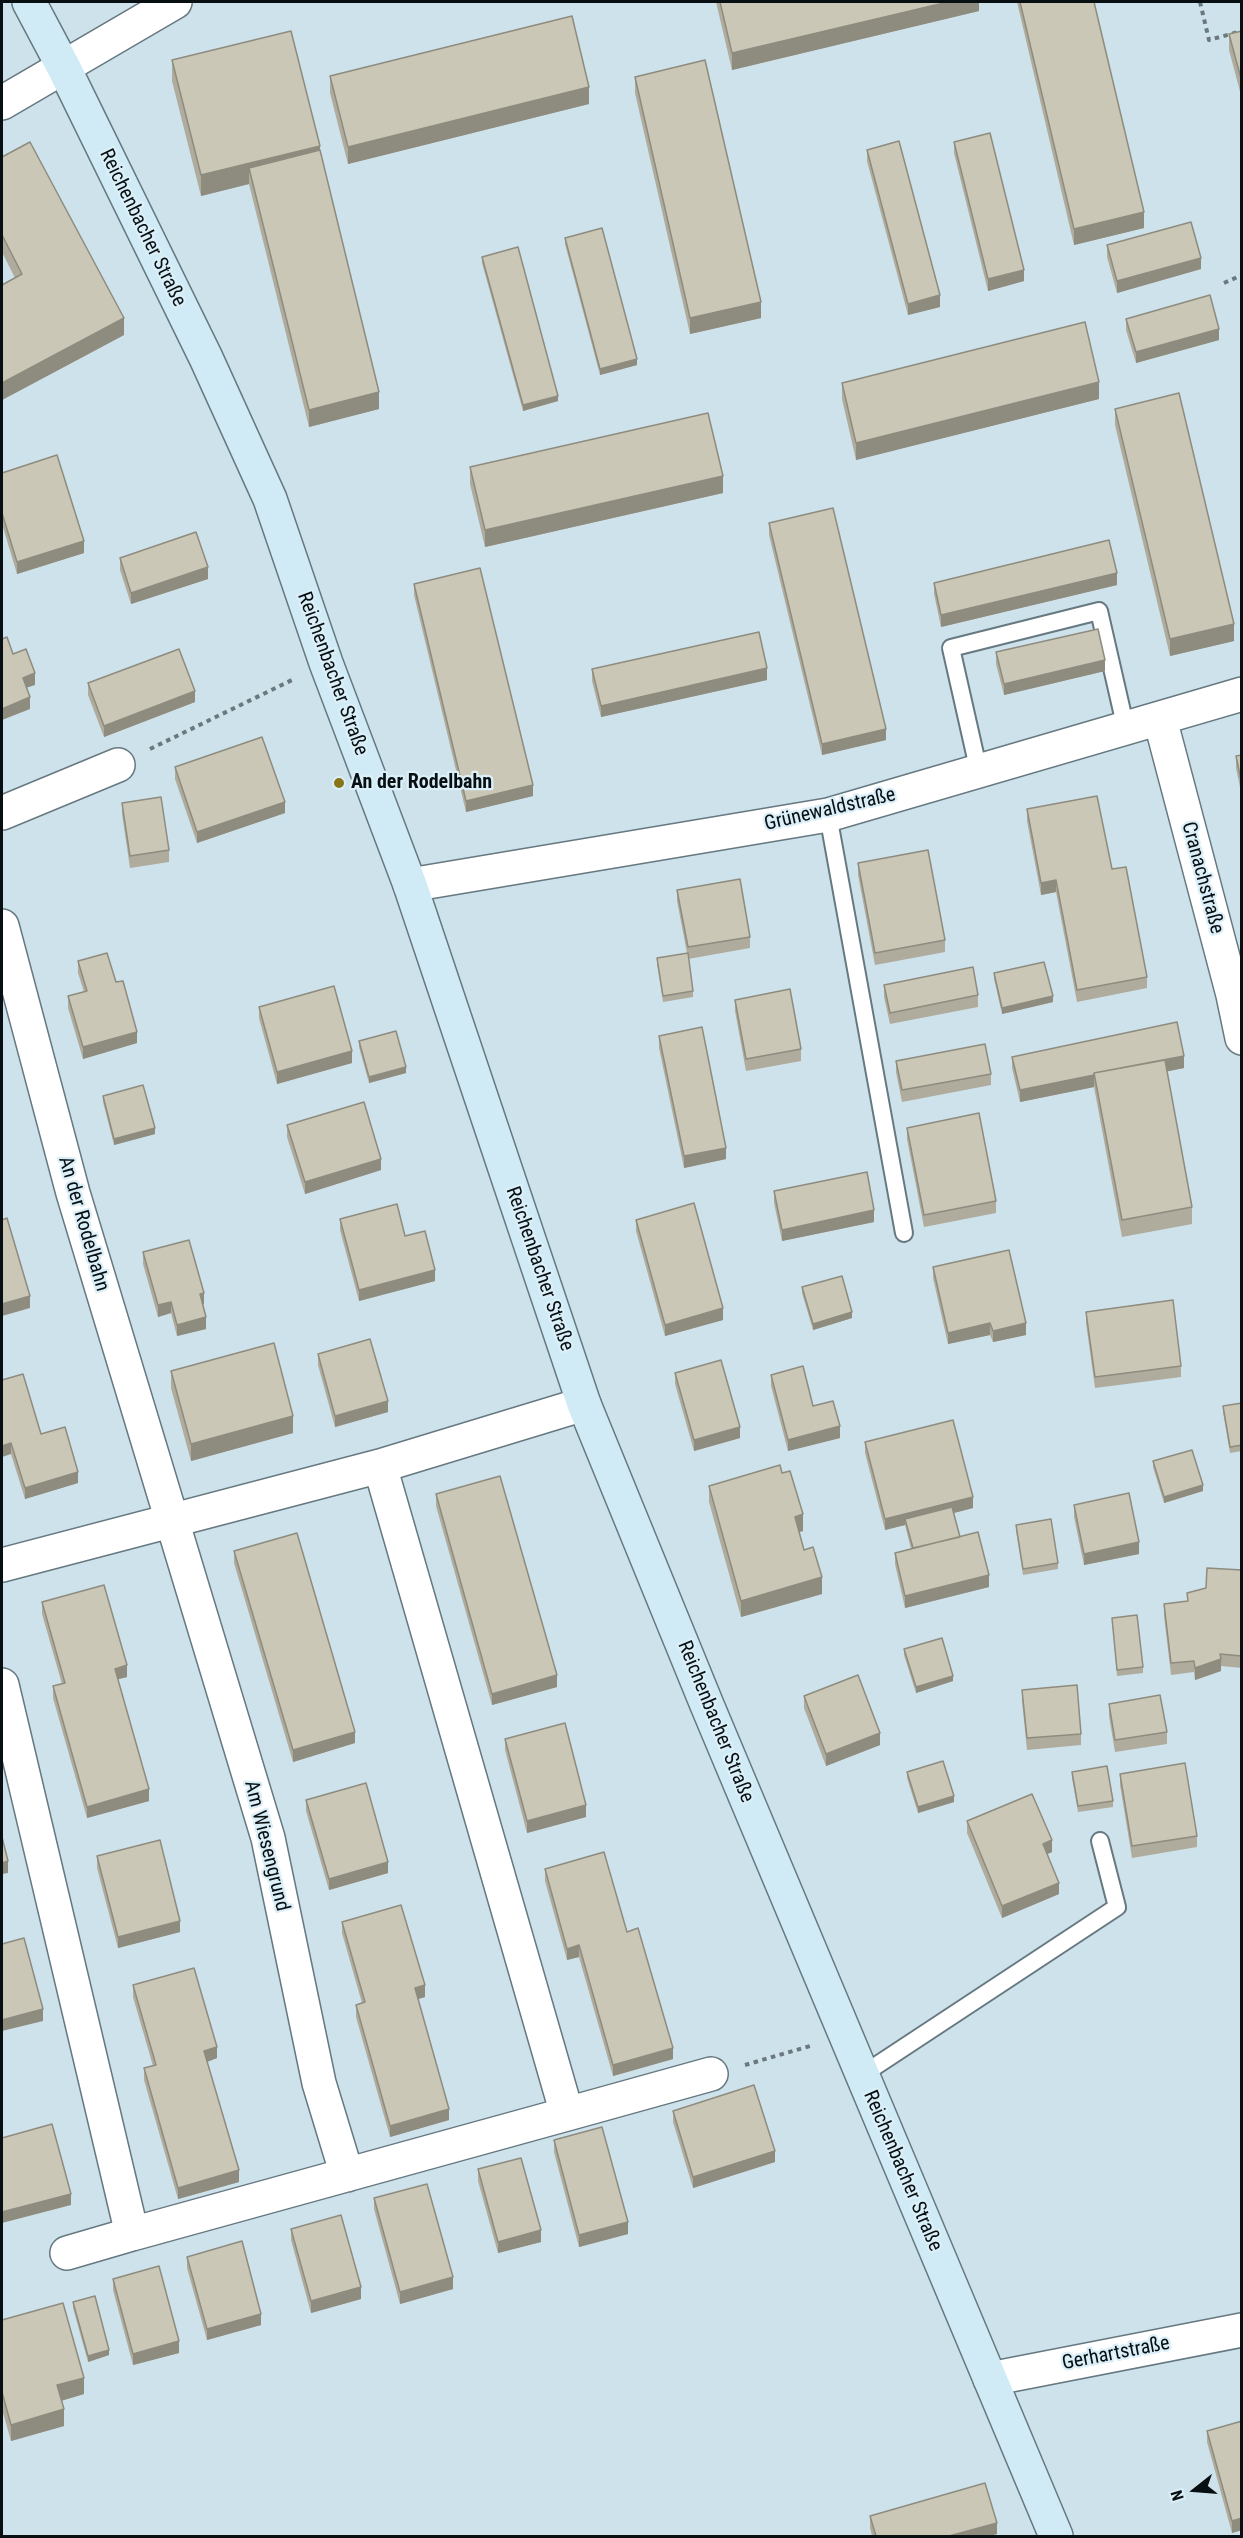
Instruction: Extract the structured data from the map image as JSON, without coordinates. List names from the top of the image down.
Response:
{
  "streets": {
    "main road": ["Reichenbacher Straße"],
    "street": [
      "Grünewaldstraße",
      "Cranachstraße",
      "An der Rodelbahn",
      "Am Wiesengrund",
      "Gerhartstraße"
    ]
  },
  "crossings": [
    ["Reichenbacher Straße", "Grünewaldstraße"],
    ["Reichenbacher Straße", "Gerhartstraße"],
    ["Grünewaldstraße", "Cranachstraße"],
    ["An der Rodelbahn", "Am Wiesengrund"]
  ],
  "places": ["An der Rodelbahn"],
  "north": "left"
}
